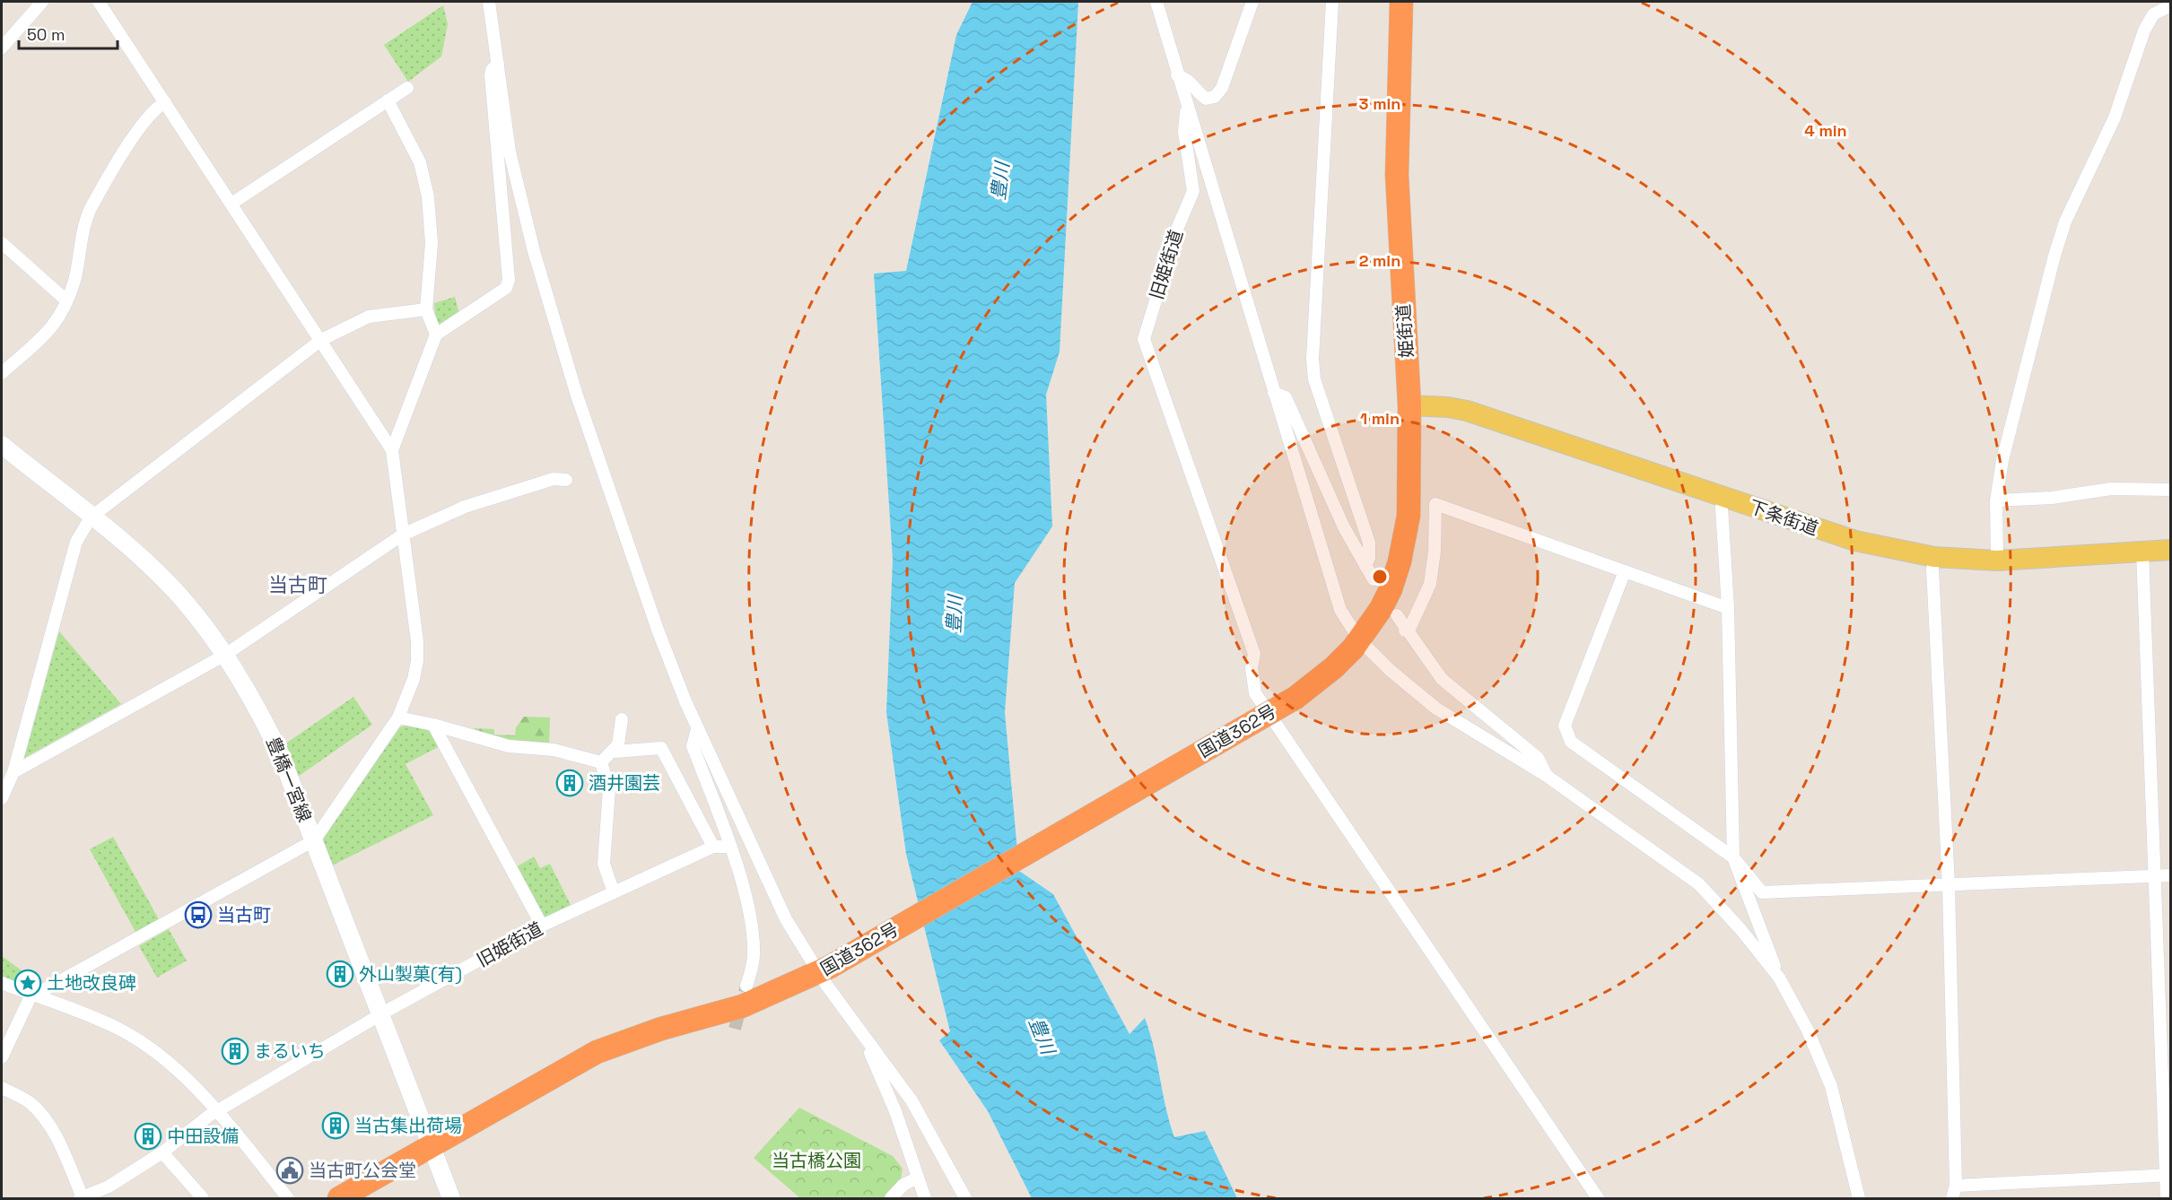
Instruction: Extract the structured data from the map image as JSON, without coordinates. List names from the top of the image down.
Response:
{
  "streets": {
    "highway": ["姫街道", "国道362号"],
    "main road": ["下条街道", "豊橋一宮線"],
    "street": ["旧姫街道"]
  },
  "crossings": [
    ["旧姫街道", "豊橋一宮線"],
    ["姫街道", "下条街道"],
    ["姫街道", "国道362号"],
    ["国道362号", "豊橋一宮線"]
  ],
  "districts": ["当古町"],
  "water": ["豊川"],
  "parks": ["当古橋公園"],
  "places": {
    "building": [
      "酒井園芸",
      "外山製菓(有)",
      "まるいち",
      "当古集出荷場",
      "中田設備"
    ],
    "bus stop": ["当古町"],
    "place": ["土地改良碑"],
    "public building": ["当古町公会堂"]
  },
  "scale_bar": "50 m",
  "rings": [
    "3 min",
    "4 min",
    "2 min",
    "1 min"
  ]
}
